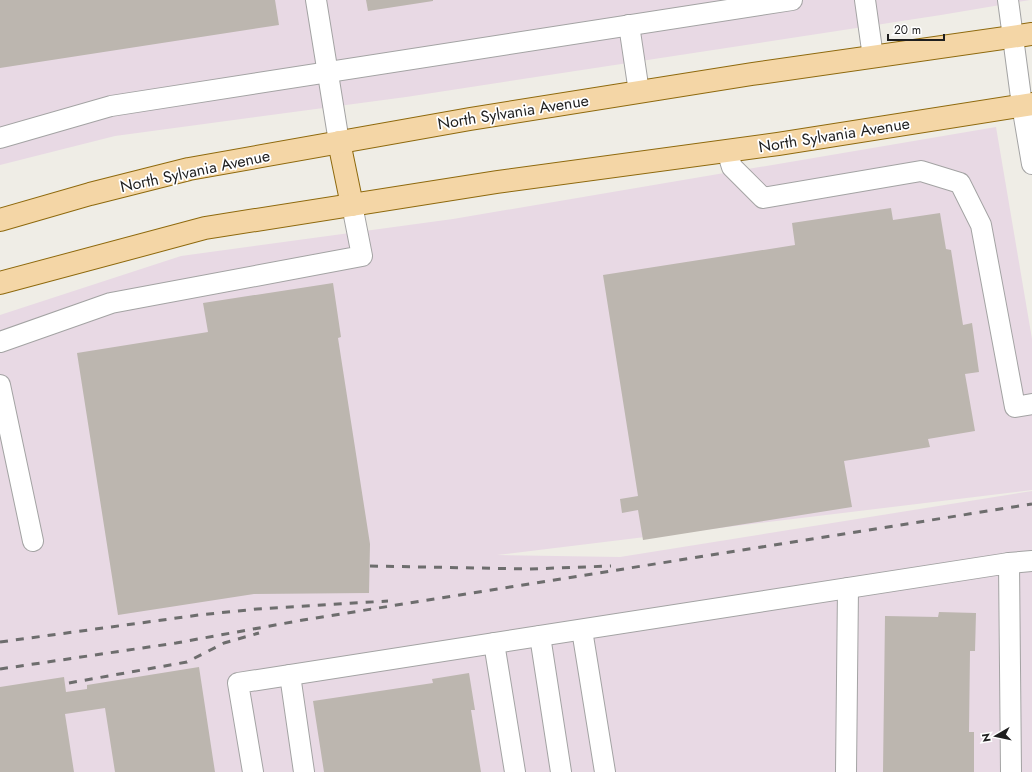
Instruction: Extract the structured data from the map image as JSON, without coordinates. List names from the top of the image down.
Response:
{
  "streets": {
    "main road": ["North Sylvania Avenue"]
  },
  "scale_bar": "20 m",
  "north": "left"
}
